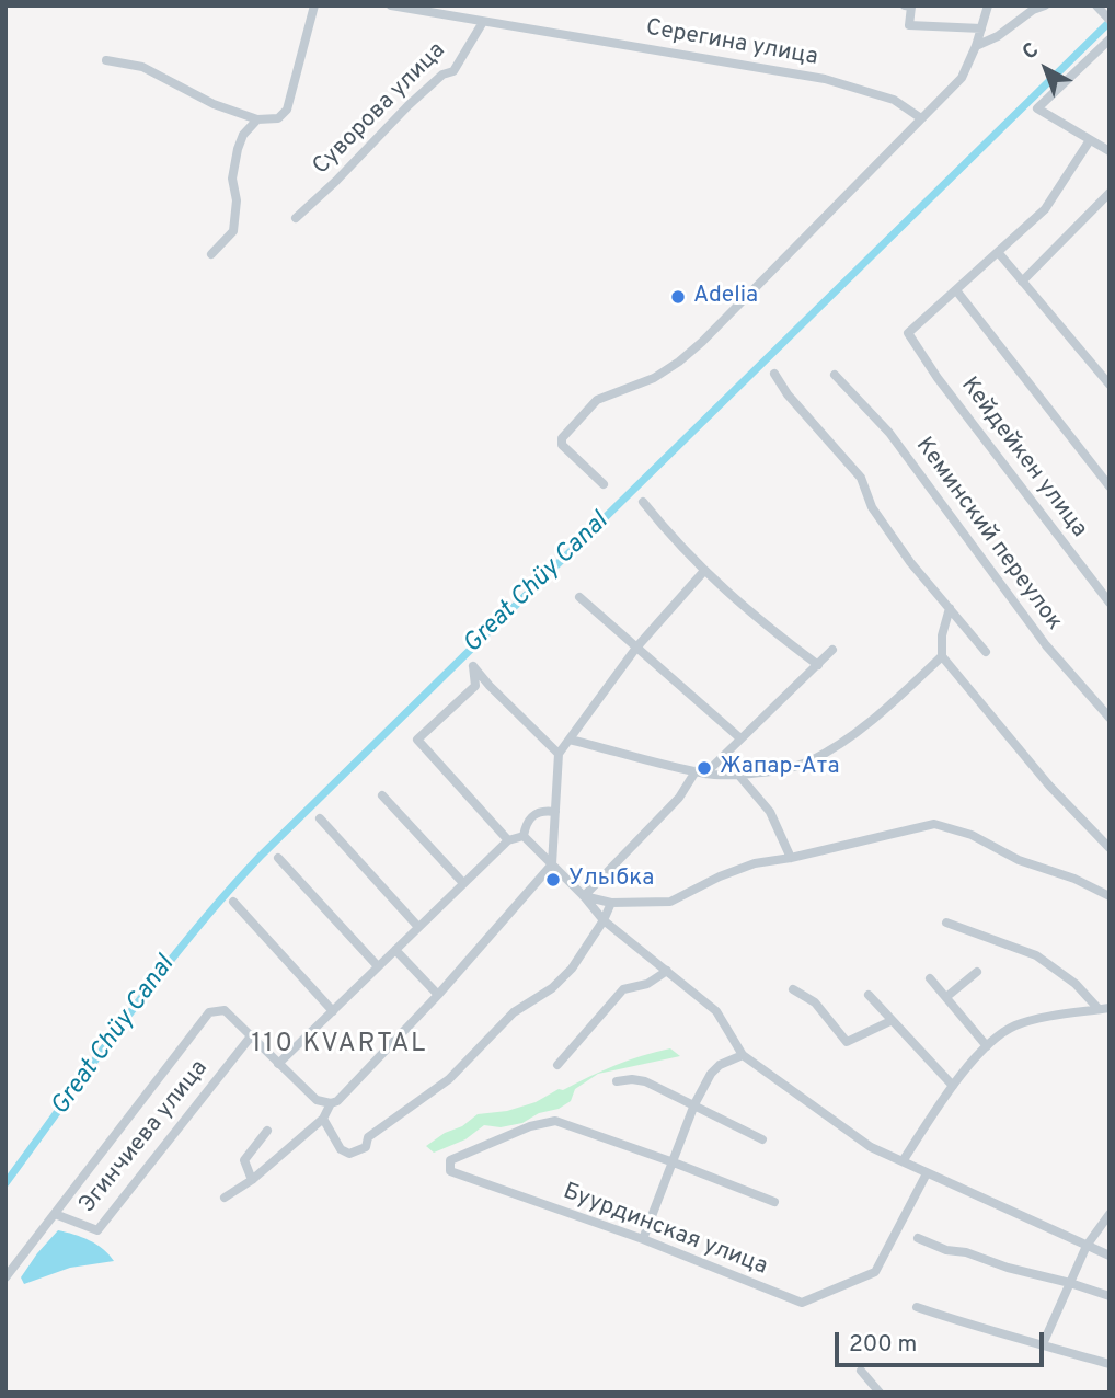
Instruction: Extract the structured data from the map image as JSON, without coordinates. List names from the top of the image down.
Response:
{
  "streets": {
    "street": [
      "Серегина улица",
      "Суворова улица",
      "Кейдейкен улица",
      "Кеминский переулок",
      "Эгинчиева улица",
      "Буурдинская улица"
    ]
  },
  "crossings": [
    ["Серегина улица", "Суворова улица"]
  ],
  "districts": ["110 KVARTAL"],
  "water": ["Great Chüy Canal"],
  "places": ["Adelia", "Жапар-Ата", "Улыбка"],
  "scale_bar": "200 m",
  "north": "top left"
}
